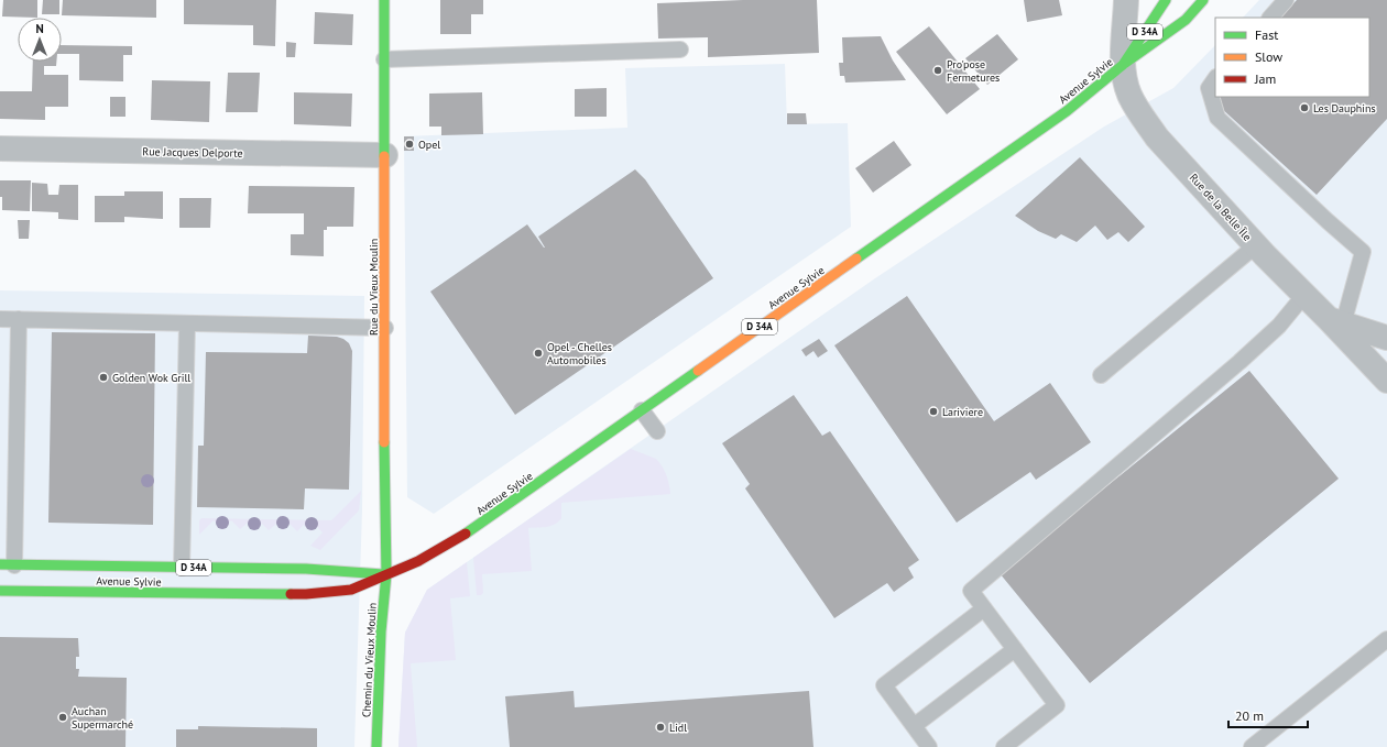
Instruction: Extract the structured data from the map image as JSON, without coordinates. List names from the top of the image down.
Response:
{
  "streets": {
    "main road": [
      "D 34A",
      "Avenue Sylvie",
      "Rue du Vieux Moulin",
      "Chemin du Vieux Moulin"
    ],
    "street": ["Rue Jacques Delporte", "Rue de la Belle Île"]
  },
  "crossings": [
    ["D 34A", "Avenue Sylvie"],
    ["D 34A", "Rue de la Belle Île"],
    ["Avenue Sylvie", "Rue de la Belle Île"],
    ["Avenue Sylvie", "Rue du Vieux Moulin"],
    ["Avenue Sylvie", "Chemin du Vieux Moulin"],
    ["Rue Jacques Delporte", "Rue du Vieux Moulin"],
    ["Rue du Vieux Moulin", "Chemin du Vieux Moulin"]
  ],
  "places": [
    "Pro'pose Fermetures",
    "Les Dauphins",
    "Opel",
    "Opel - Chelles Automobiles",
    "Golden Wok Grill",
    "Lariviere",
    "Auchan Supermarché",
    "Lidl"
  ],
  "legend": ["Fast", "Slow", "Jam"],
  "scale_bar": "20 m",
  "north": "top"
}
